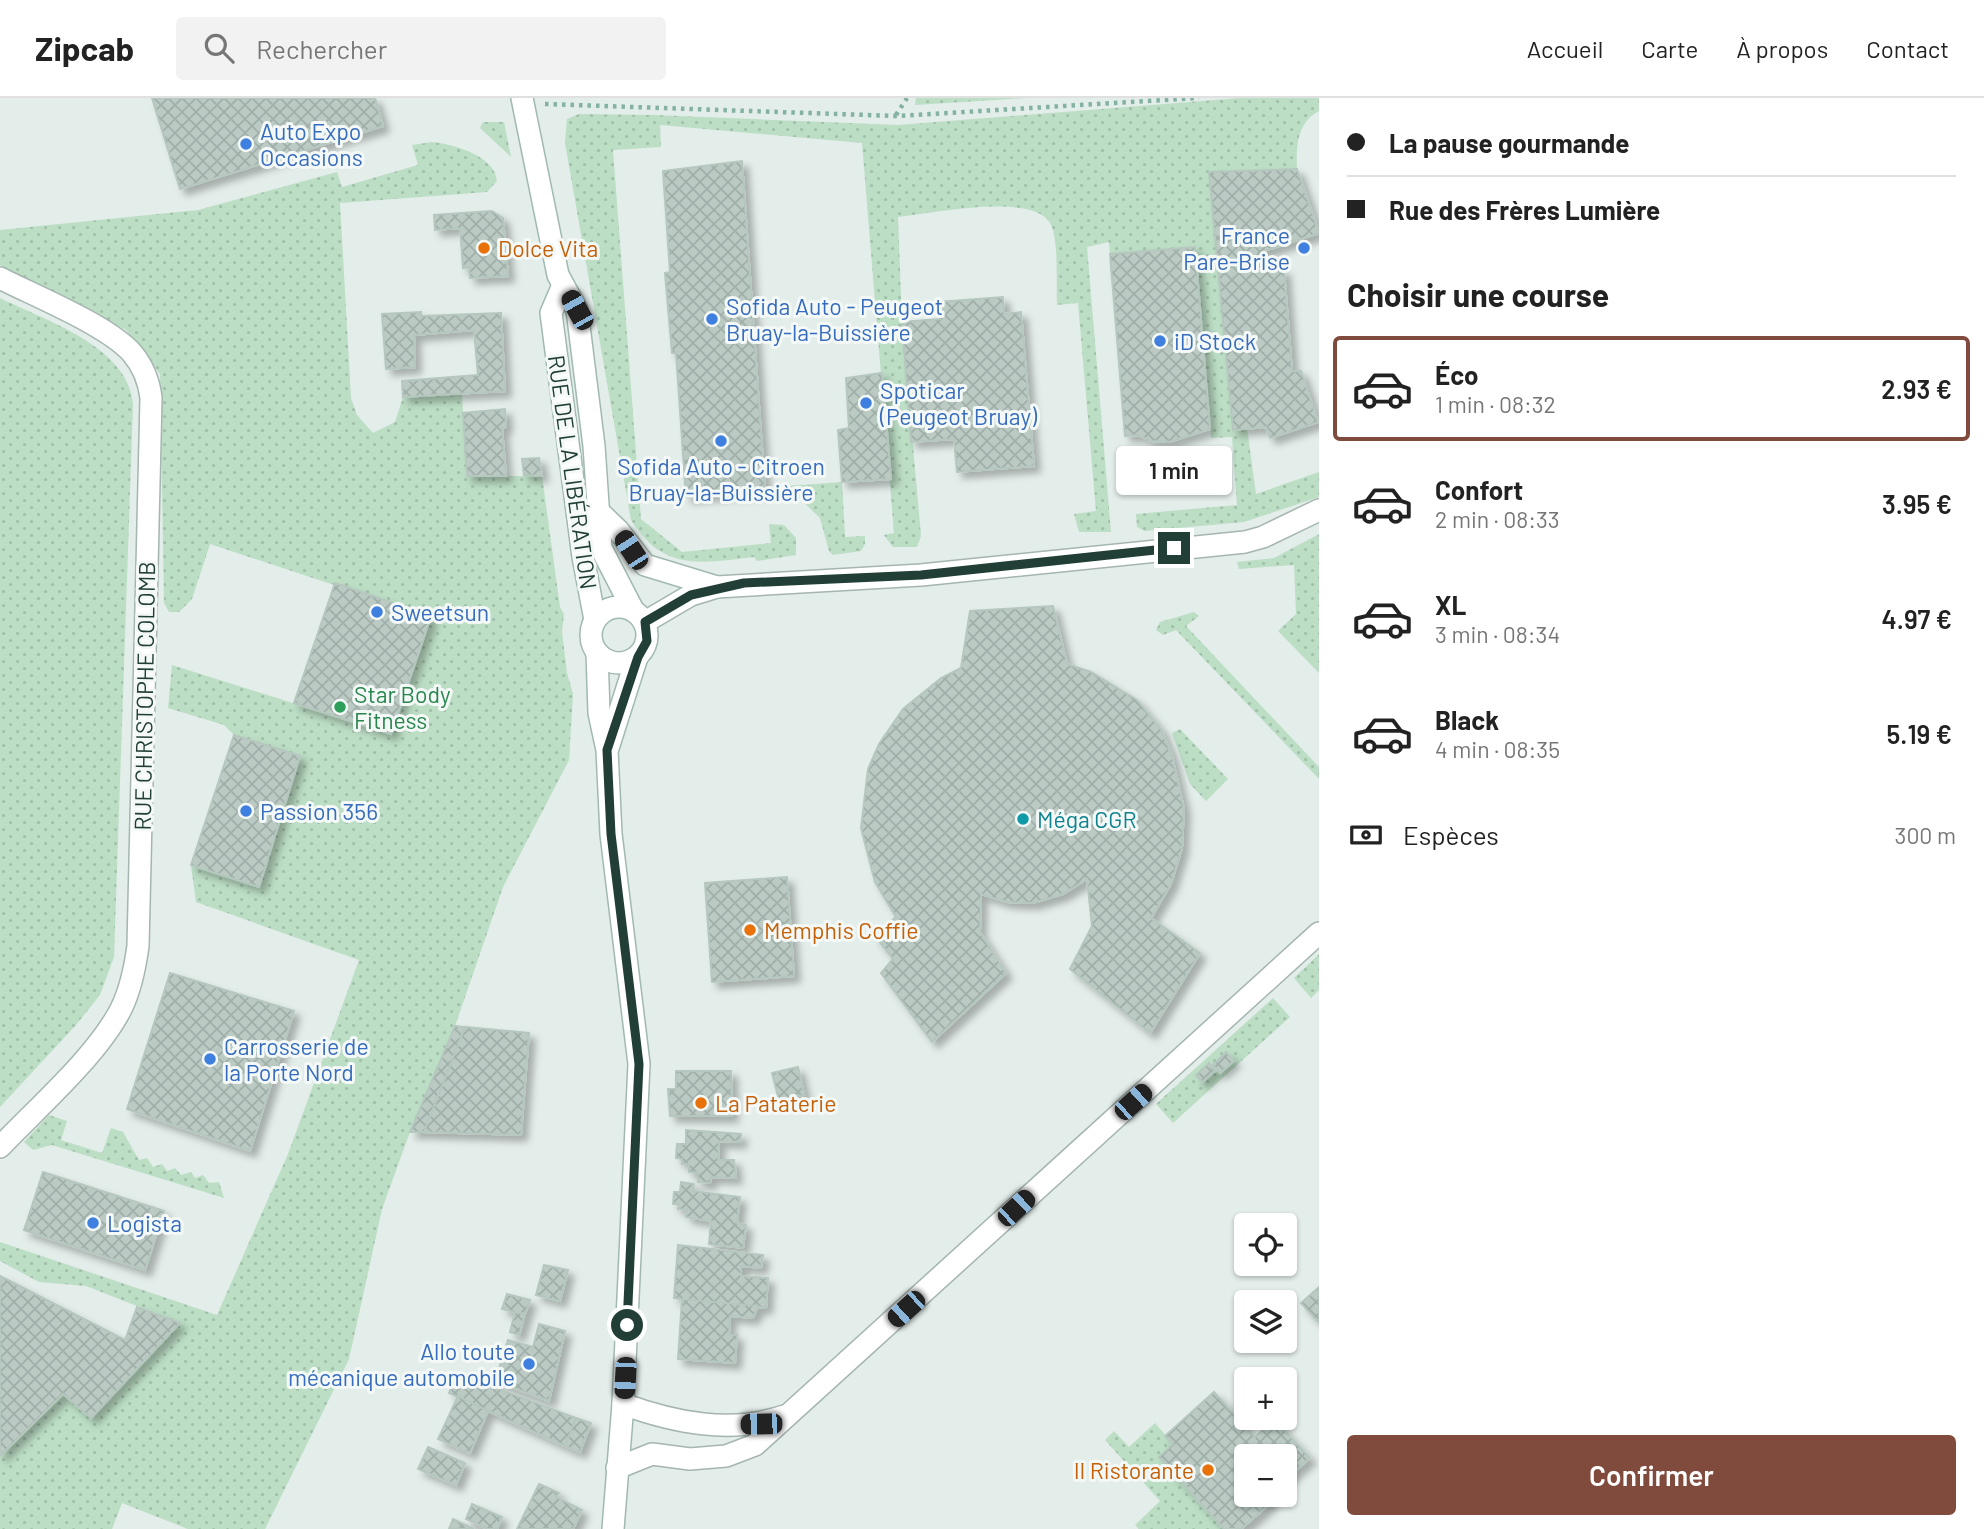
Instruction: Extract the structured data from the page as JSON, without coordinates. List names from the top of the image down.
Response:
{
  "streets": {
    "street": ["RUE DE LA LIBÉRATION", "RUE CHRISTOPHE COLOMB"]
  },
  "places": [
    "Auto Expo Occasions",
    "Dolce Vita",
    "France Pare-Brise",
    "Sofida Auto - Peugeot Bruay-la-Buissière",
    "iD Stock",
    "Spoticar (Peugeot Bruay)",
    "Sofida Auto - Citroen Bruay-la-Buissière",
    "Sweetsun",
    "Star Body Fitness",
    "Passion 356",
    "Méga CGR",
    "Memphis Coffie",
    "Carrosserie de la Porte Nord",
    "La Pataterie",
    "Logista",
    "Allo toute mécanique automobile",
    "Il Ristorante"
  ],
  "page": {
    "header": "Zipcab",
    "search": "Rechercher",
    "nav": [
      "Accueil",
      "Carte",
      "À propos",
      "Contact"
    ],
    "banner": ["La pause gourmande", "Rue des Frères Lumière"],
    "heading": "Choisir une course",
    "list": [
      {
        "name": "Éco",
        "note": "1 min · 08:32",
        "value": "2.93 €"
      },
      {
        "name": "Confort",
        "note": "2 min · 08:33",
        "value": "3.95 €"
      },
      {
        "name": "XL",
        "note": "3 min · 08:34",
        "value": "4.97 €"
      },
      {
        "name": "Black",
        "note": "4 min · 08:35",
        "value": "5.19 €"
      }
    ],
    "bubble": "1 min",
    "pay": ["Espèces", "300 m"],
    "map_buttons": ["+", "−"],
    "buttons": "Confirmer"
  }
}
